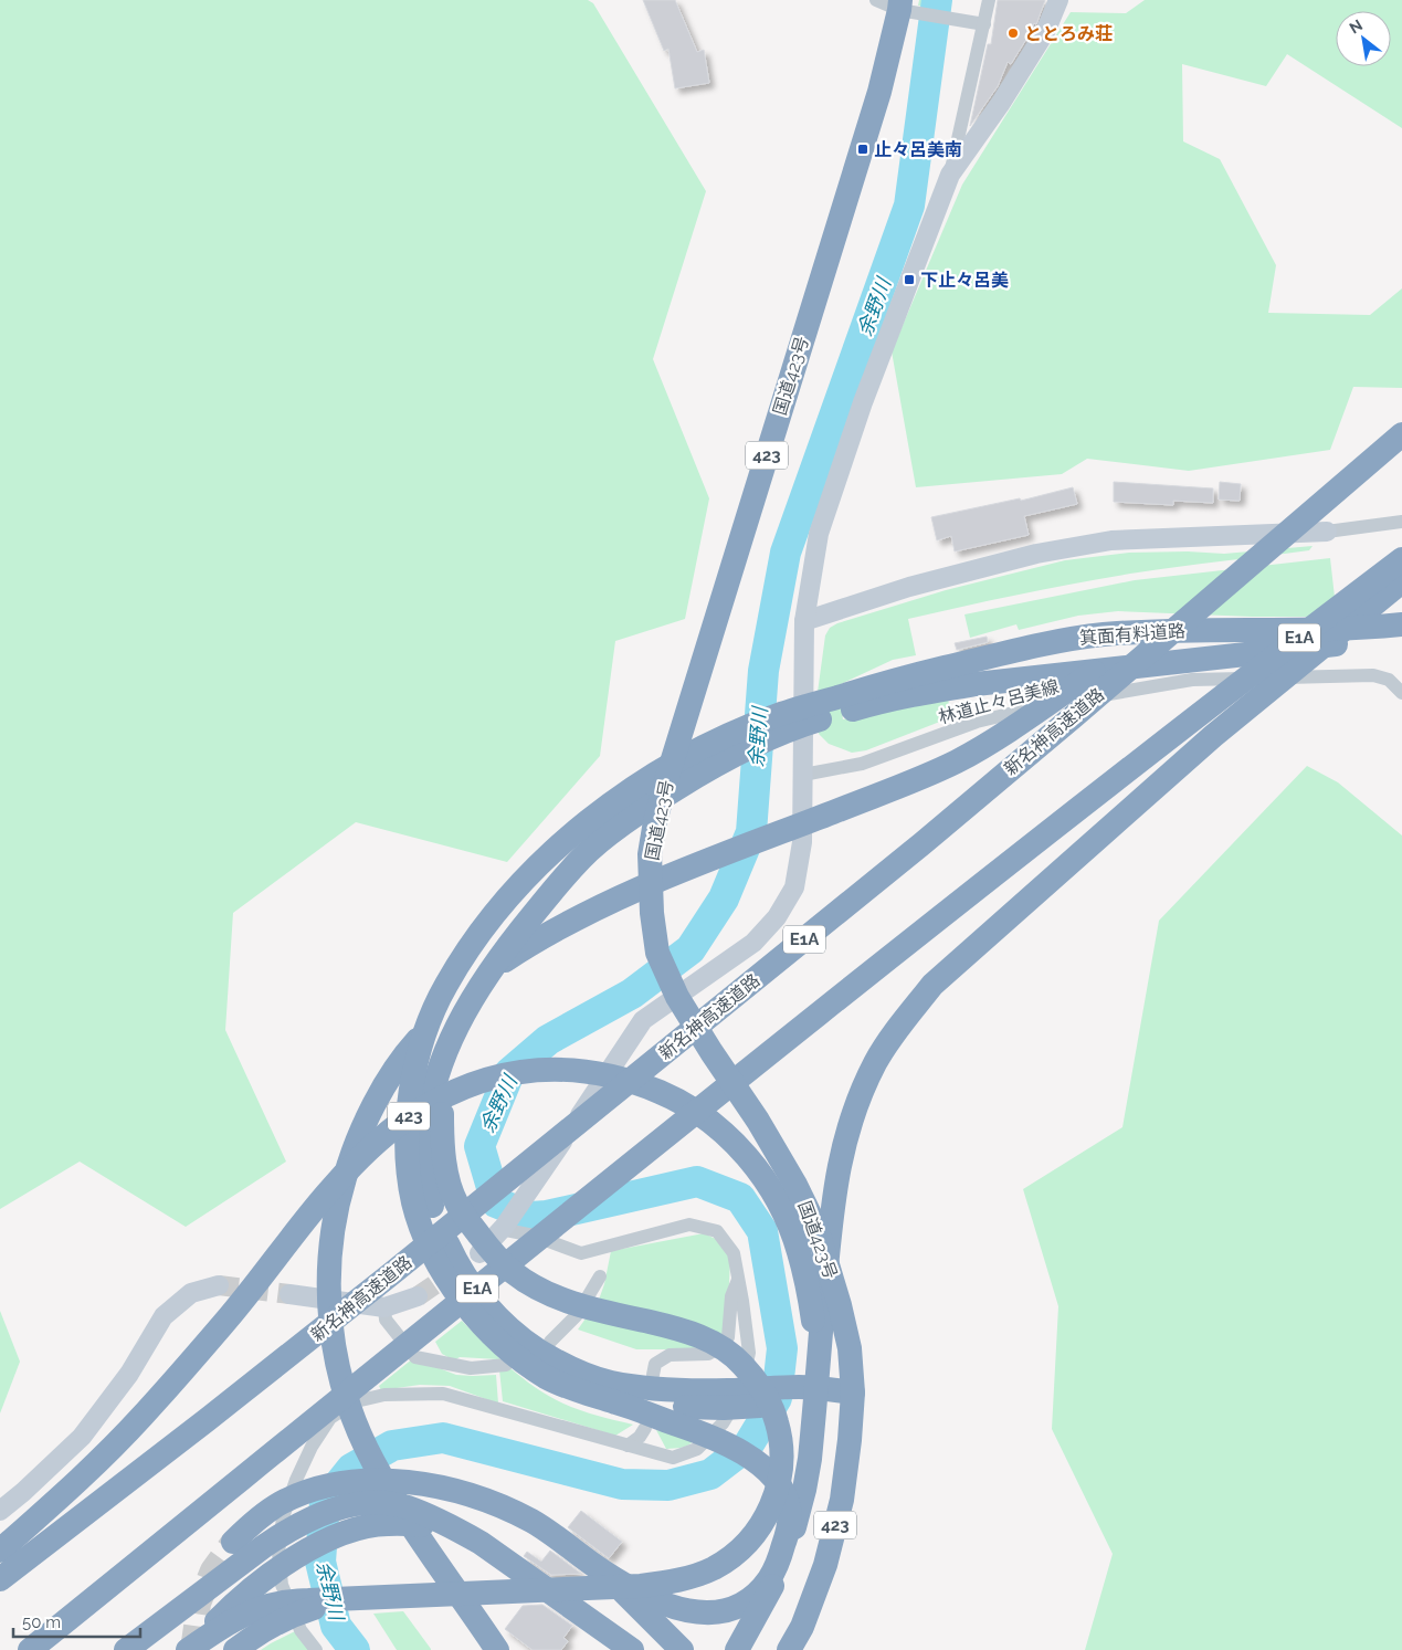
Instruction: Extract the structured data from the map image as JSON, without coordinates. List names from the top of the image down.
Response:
{
  "streets": {
    "highway": [
      "国道423号",
      "423",
      "箕面有料道路",
      "E1A",
      "新名神高速道路"
    ],
    "street": ["林道止々呂美線"]
  },
  "crossings": [
    ["国道423号", "423"],
    ["423", "箕面有料道路"]
  ],
  "water": ["余野川"],
  "places": {
    "other": ["ととろみ荘"],
    "transit": ["止々呂美南", "下止々呂美"]
  },
  "scale_bar": "50 m",
  "north": "top left"
}
